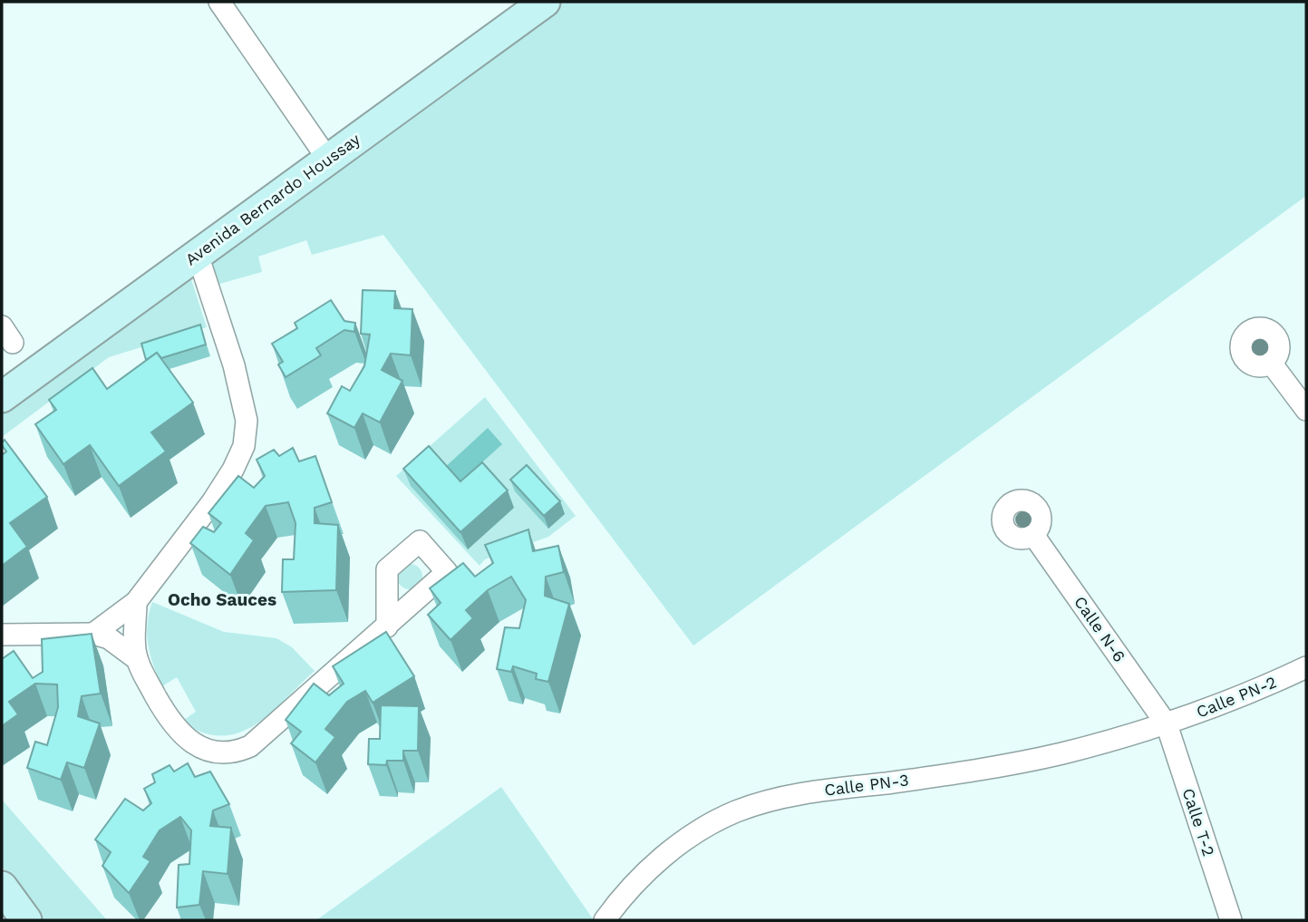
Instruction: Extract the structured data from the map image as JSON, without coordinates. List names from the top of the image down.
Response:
{
  "streets": {
    "main road": ["Avenida Bernardo Houssay"],
    "street": [
      "Calle N-6",
      "Calle PN-2",
      "Calle PN-3",
      "Calle T-2"
    ]
  },
  "crossings": [
    ["Calle N-6", "Calle PN-2"],
    ["Calle N-6", "Calle PN-3"],
    ["Calle N-6", "Calle T-2"],
    ["Calle PN-2", "Calle PN-3"],
    ["Calle PN-2", "Calle T-2"],
    ["Calle PN-3", "Calle T-2"]
  ],
  "districts": ["Ocho Sauces"]
}
